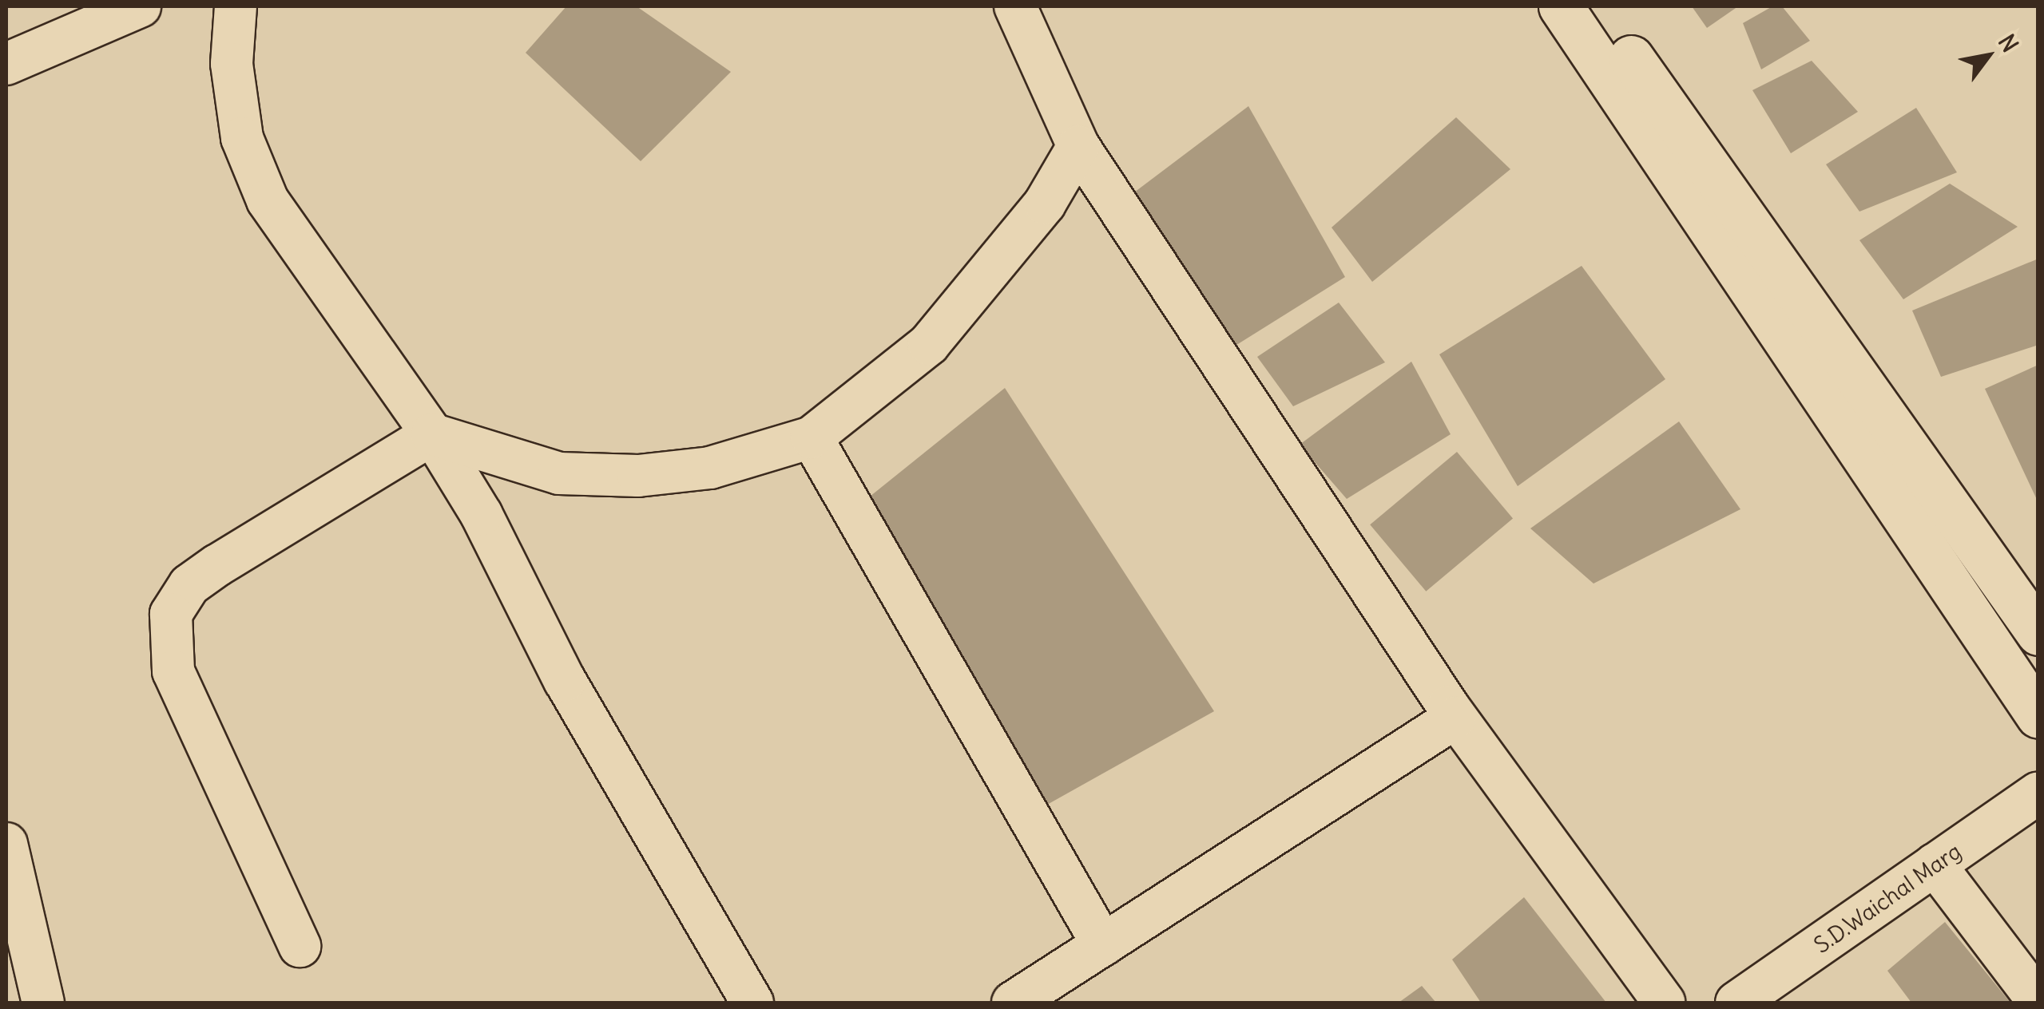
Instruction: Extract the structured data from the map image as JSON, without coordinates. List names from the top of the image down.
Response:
{
  "streets": {
    "street": ["S.D.Waichal Marg"]
  },
  "north": "top right"
}
